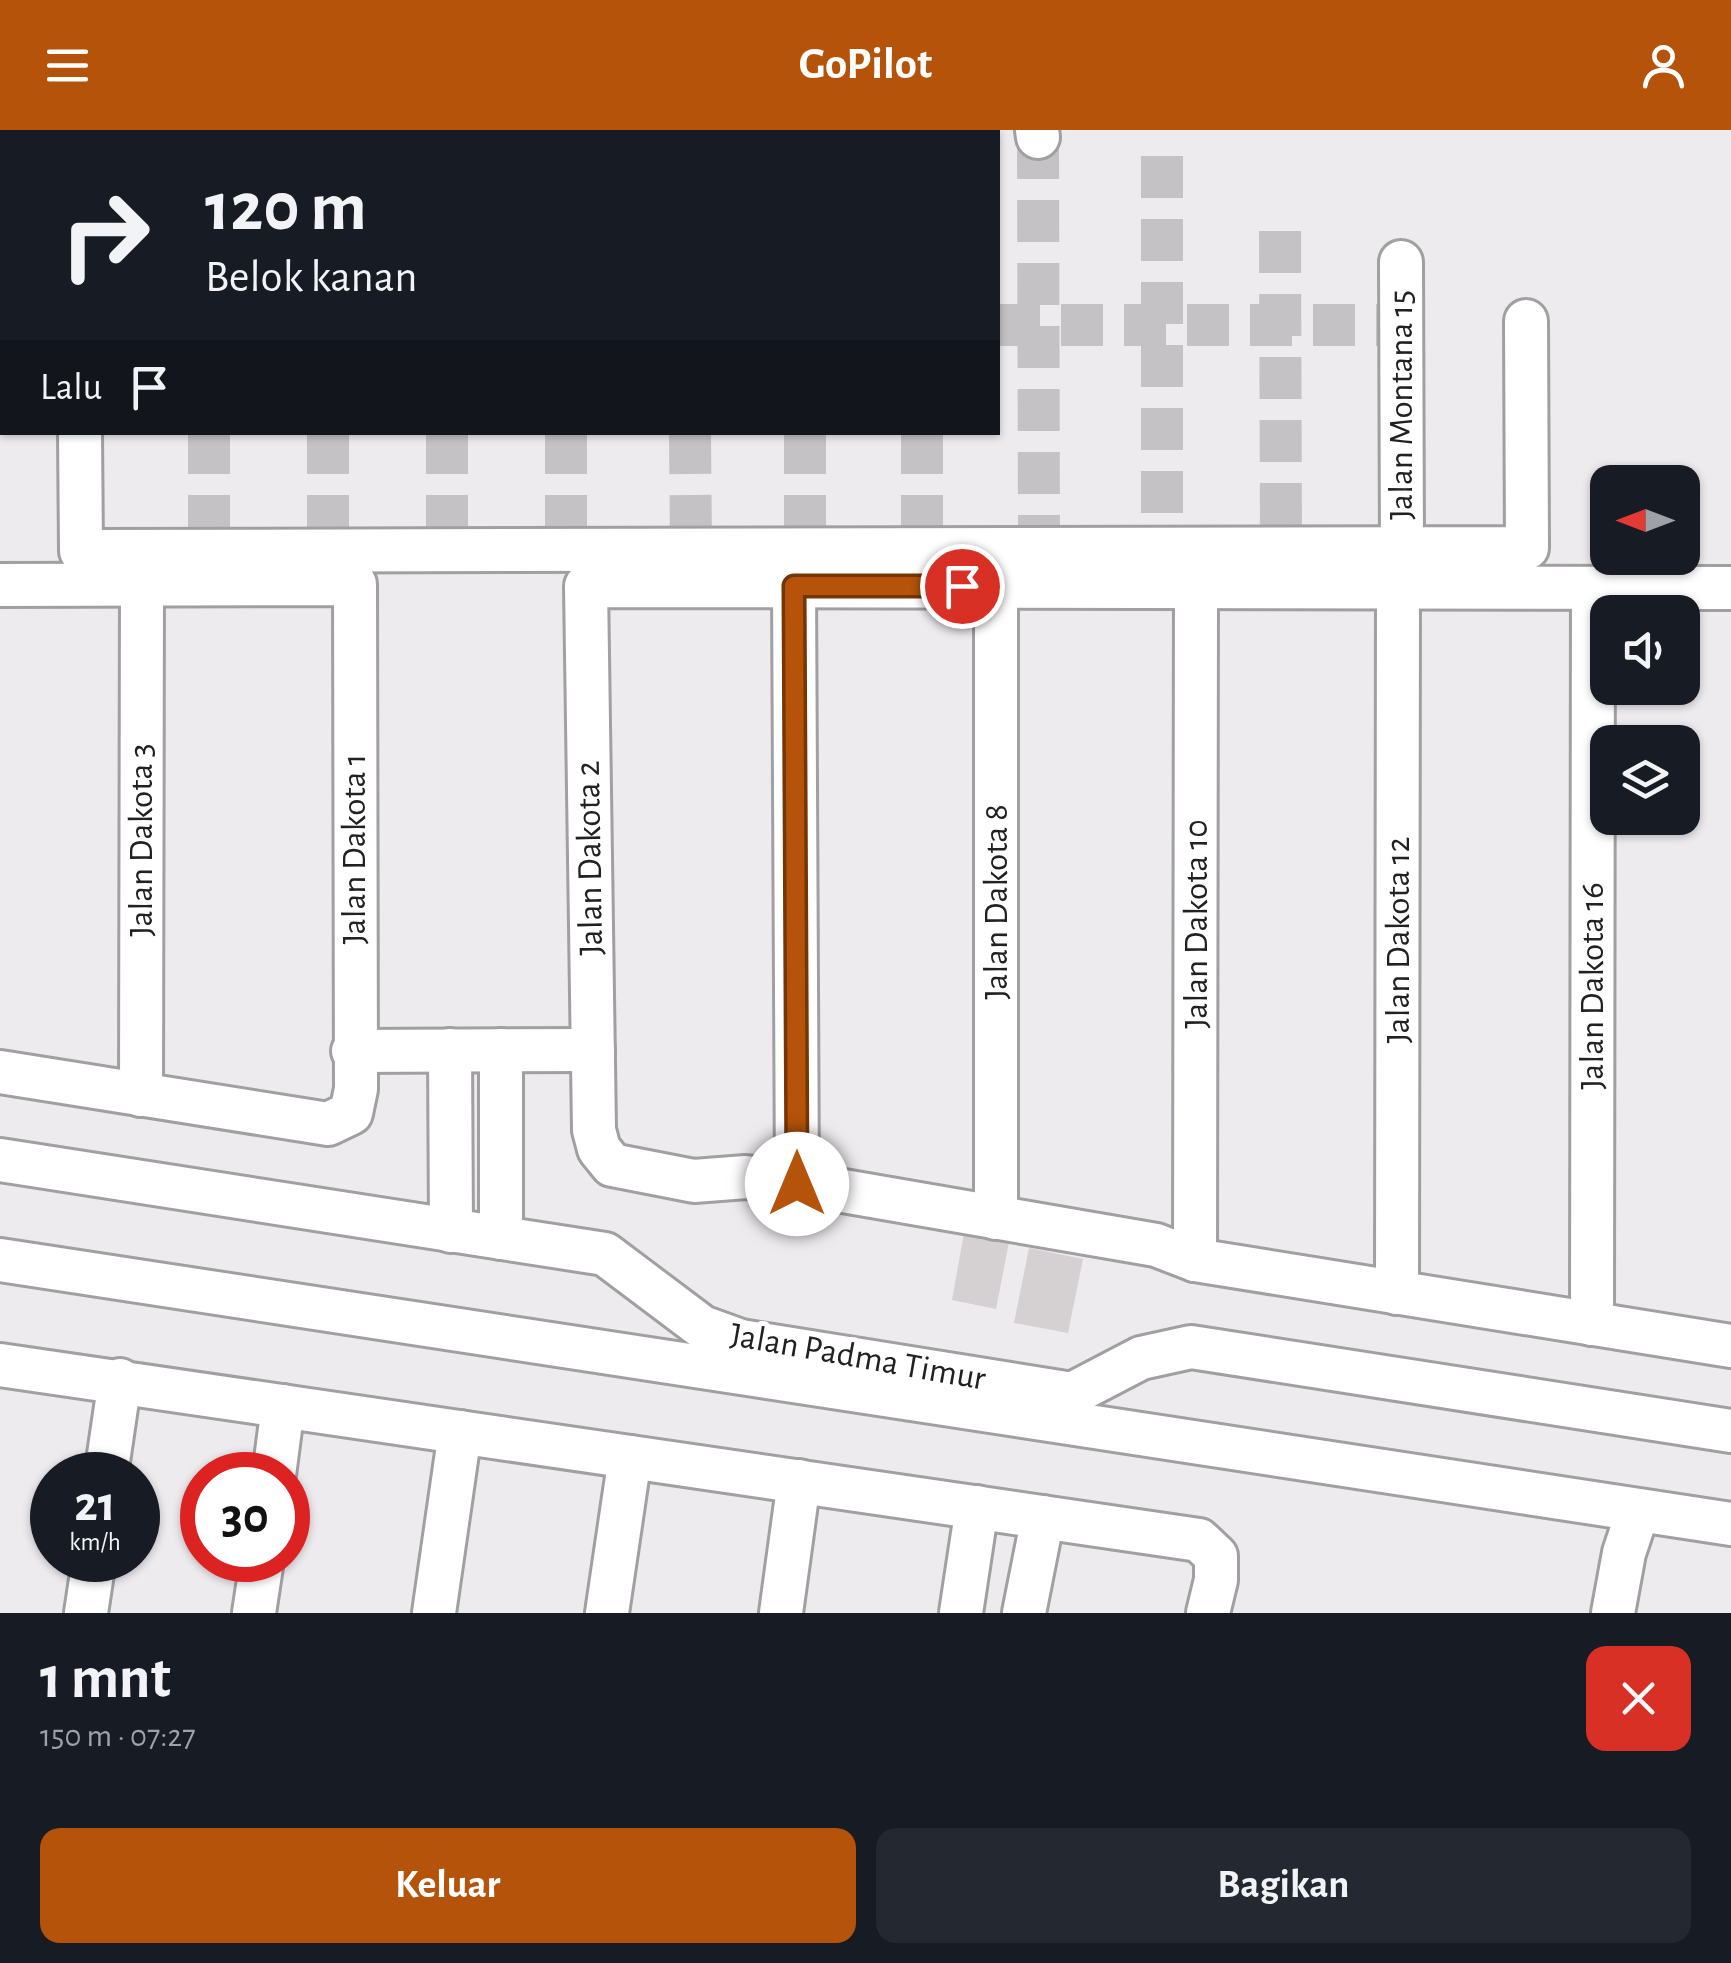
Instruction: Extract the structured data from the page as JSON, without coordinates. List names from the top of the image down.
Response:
{
  "streets": {
    "street": [
      "Jalan Montana 15",
      "Jalan Dakota 3",
      "Jalan Dakota 1",
      "Jalan Dakota 2",
      "Jalan Dakota 8",
      "Jalan Dakota 10",
      "Jalan Dakota 12",
      "Jalan Dakota 16",
      "Jalan Padma Timur"
    ]
  },
  "crossings": [
    ["Jalan Montana 15", "Jalan Dakota 12"],
    ["Jalan Dakota 3", "Jalan Dakota 1"]
  ],
  "north": "left",
  "page": {
    "header": "GoPilot",
    "turn": ["120 m", "Belok kanan"],
    "then": "Lalu",
    "speed": "21 km/h",
    "limit": "30",
    "heading": ["1 mnt", "150 m · 07:27"],
    "buttons": ["Keluar", "Bagikan"]
  }
}
